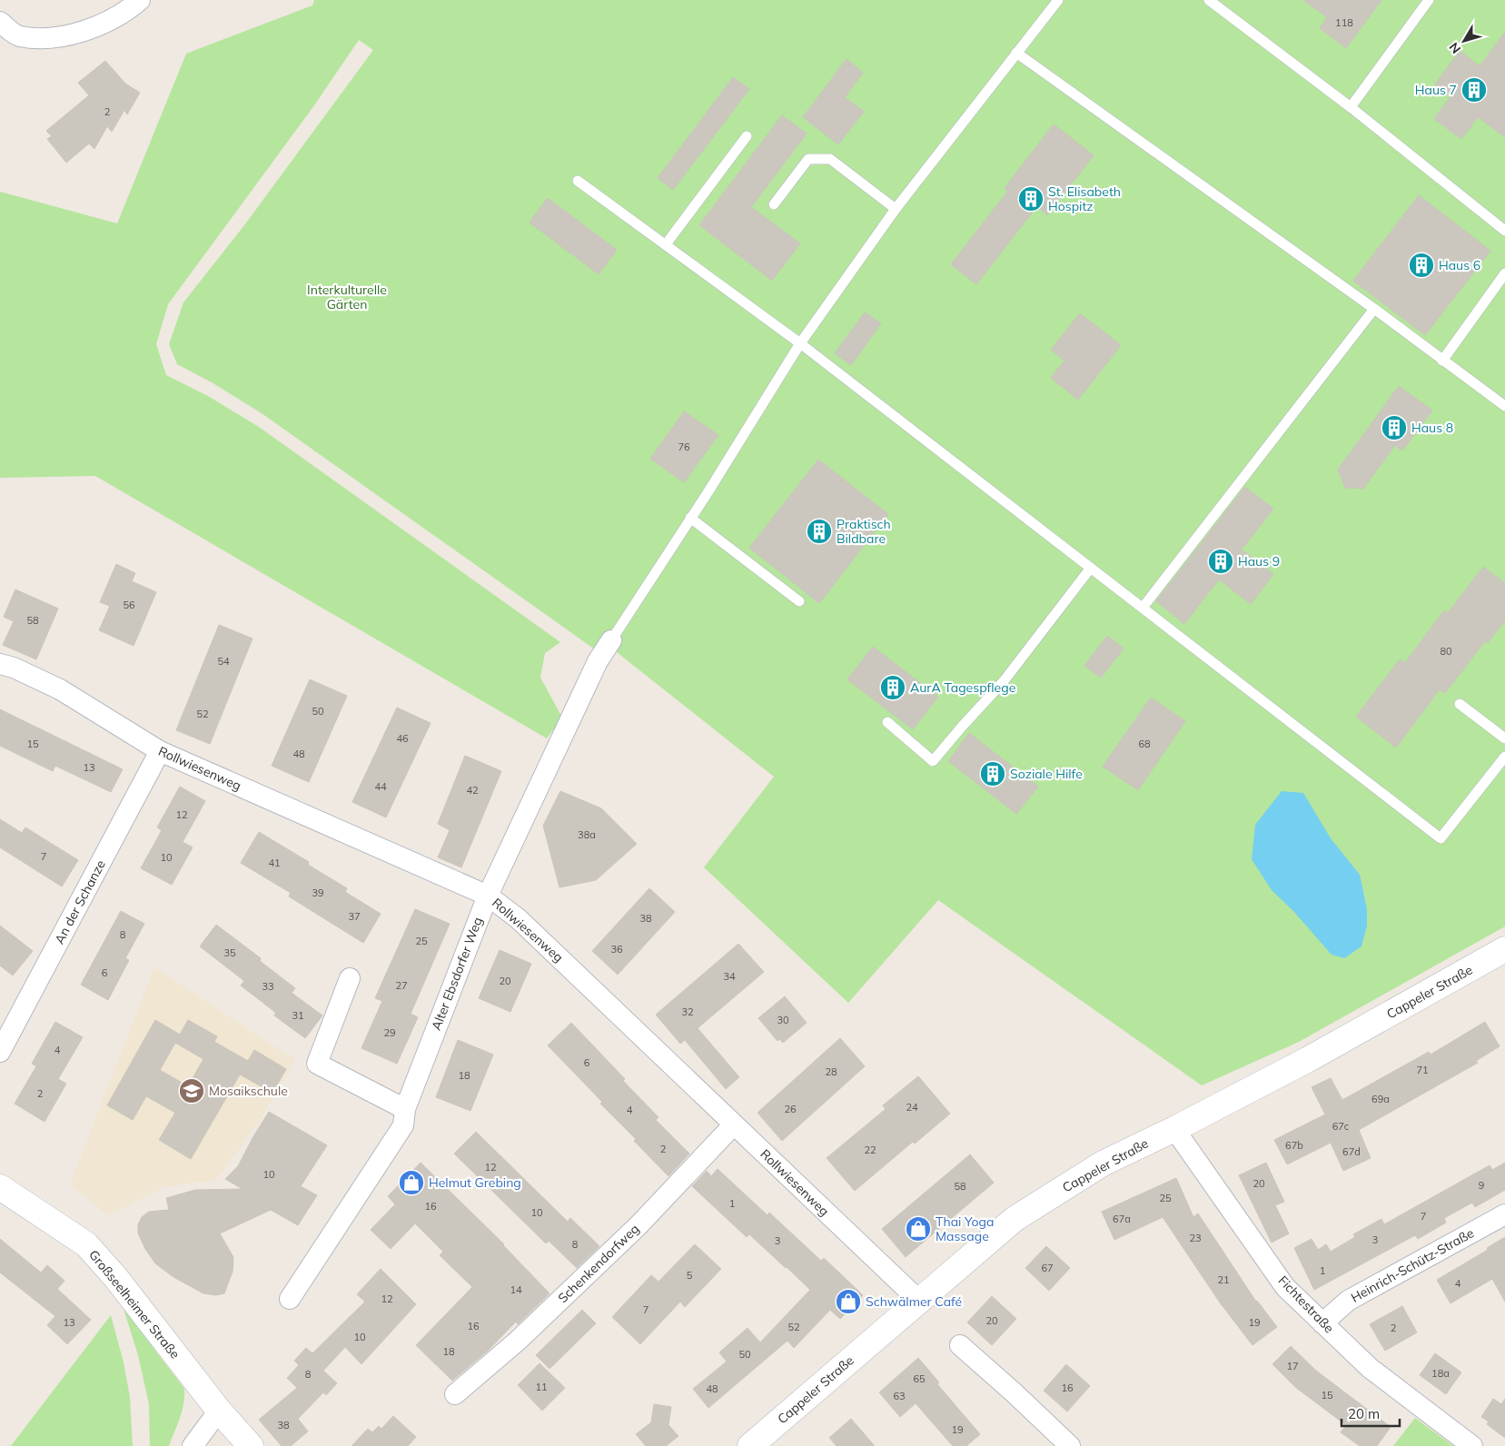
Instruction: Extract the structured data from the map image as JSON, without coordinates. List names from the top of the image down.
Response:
{
  "streets": {
    "main road": ["Cappeler Straße", "Großseelheimer Straße"],
    "street": [
      "Rollwiesenweg",
      "An der Schanze",
      "Alter Ebsdorfer Weg",
      "Schenkendorfweg",
      "Heinrich-Schütz-Straße",
      "Fichtestraße"
    ]
  },
  "crossings": [
    ["Rollwiesenweg", "An der Schanze"],
    ["Rollwiesenweg", "Alter Ebsdorfer Weg"],
    ["Rollwiesenweg", "Cappeler Straße"],
    ["Rollwiesenweg", "Schenkendorfweg"],
    ["Cappeler Straße", "Fichtestraße"],
    ["Heinrich-Schütz-Straße", "Fichtestraße"]
  ],
  "parks": ["Interkulturelle Gärten"],
  "places": {
    "building": [
      "Haus 7",
      "St. Elisabeth Hospitz",
      "Haus 6",
      "Haus 8",
      "Praktisch Bildbare",
      "Haus 9",
      "AurA Tagespflege",
      "Soziale Hilfe"
    ],
    "school or university": ["Mosaikschule"],
    "shop": ["Helmut Grebing", "Thai Yoga Massage", "Schwälmer Café"]
  },
  "house_numbers": [
    "118",
    "2",
    "76",
    "56",
    "58",
    "80",
    "54",
    "50",
    "52",
    "46",
    "15",
    "68",
    "48",
    "13",
    "44",
    "42",
    "12",
    "38a",
    "7",
    "10",
    "41",
    "39",
    "37",
    "38",
    "8",
    "25",
    "36",
    "35",
    "6",
    "34",
    "20",
    "27",
    "33",
    "32",
    "31",
    "30",
    "29",
    "4",
    "6",
    "71",
    "28",
    "18",
    "2",
    "69a",
    "24",
    "26",
    "4",
    "67c",
    "67b",
    "2",
    "22",
    "67d",
    "12",
    "10",
    "20",
    "9",
    "58",
    "25",
    "1",
    "16",
    "10",
    "7",
    "67a",
    "23",
    "3",
    "3",
    "8",
    "67",
    "1",
    "5",
    "21",
    "4",
    "14",
    "12",
    "7",
    "20",
    "13",
    "19",
    "16",
    "52",
    "2",
    "10",
    "18",
    "50",
    "17",
    "18a",
    "8",
    "65",
    "11",
    "16",
    "48",
    "15",
    "63",
    "38",
    "19"
  ],
  "scale_bar": "20 m",
  "north": "bottom left"
}
